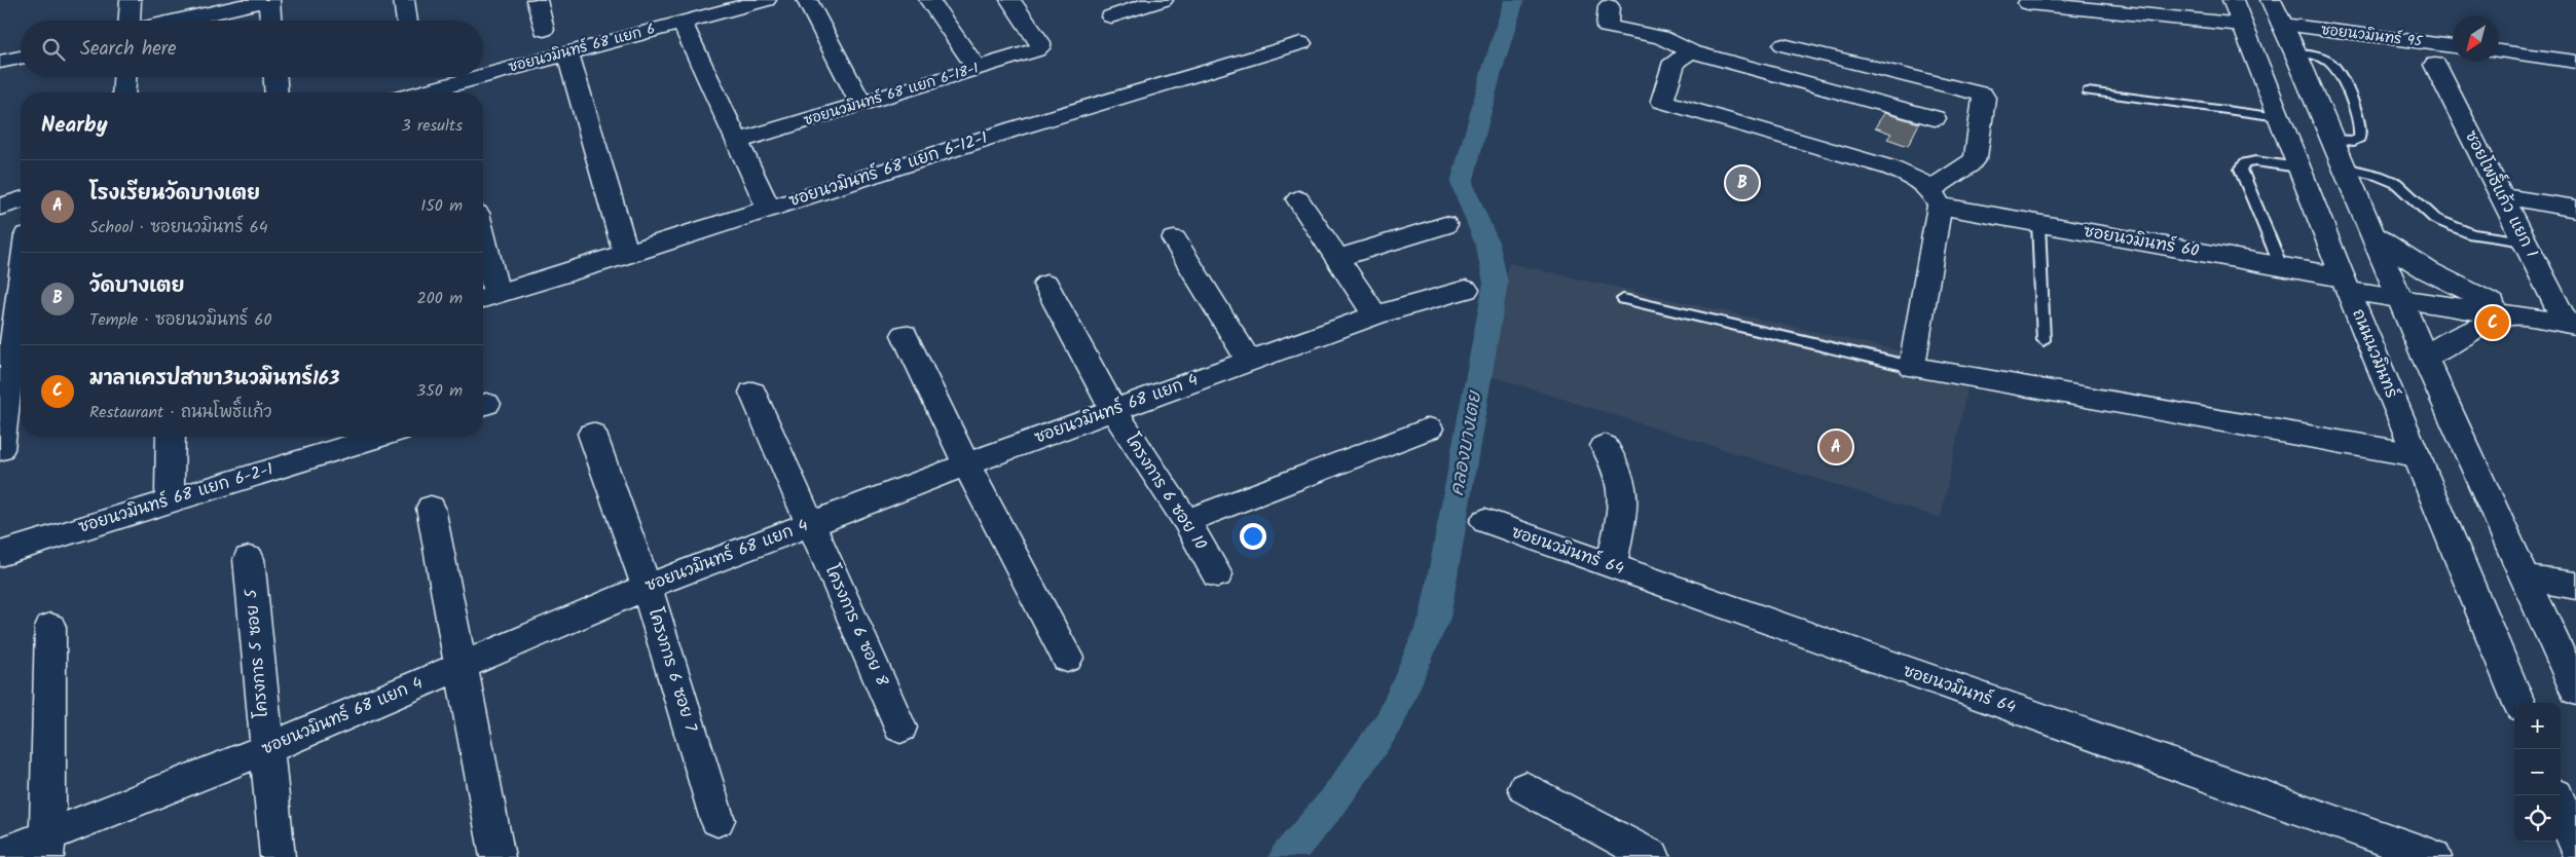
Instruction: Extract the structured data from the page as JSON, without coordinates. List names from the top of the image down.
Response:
{
  "streets": {
    "street": [
      "ซอยนวมินทร์ 95",
      "ซอยนวมินทร์ 68 แยก 6",
      "ซอยนวมินทร์ 68 แยก 6-18-1",
      "ซอยนวมินทร์ 68 แยก 6-12-1",
      "ซอยโพธิ์แก้ว แยก 1",
      "ซอยนวมินทร์ 60",
      "ถนนนวมินทร์",
      "ซอยนวมินทร์ 68 แยก 4",
      "โครงการ 6 ซอย 10",
      "ซอยนวมินทร์ 68 แยก 6-2-1",
      "ซอยนวมินทร์ 64",
      "โครงการ 6 ซอย 8",
      "โครงการ 5 ซอย 5",
      "โครงการ 6 ซอย 7"
    ]
  },
  "crossings": [
    ["ซอยโพธิ์แก้ว แยก 1", "ซอยนวมินทร์ 60"],
    ["ซอยนวมินทร์ 60", "ถนนนวมินทร์"],
    ["ซอยนวมินทร์ 68 แยก 4", "โครงการ 6 ซอย 10"],
    ["ซอยนวมินทร์ 68 แยก 4", "โครงการ 6 ซอย 8"],
    ["ซอยนวมินทร์ 68 แยก 4", "โครงการ 5 ซอย 5"],
    ["ซอยนวมินทร์ 68 แยก 4", "โครงการ 6 ซอย 7"]
  ],
  "water": ["คลองบางเตย"],
  "north": "bottom left",
  "page": {
    "search": "Search here",
    "heading": ["Nearby", "3 results"],
    "list": [
      {
        "mark": "A",
        "name": "โรงเรียนวัดบางเตย",
        "note": "School · ซอยนวมินทร์ 64",
        "value": "150 m"
      },
      {
        "mark": "B",
        "name": "วัดบางเตย",
        "note": "Temple · ซอยนวมินทร์ 60",
        "value": "200 m"
      },
      {
        "mark": "C",
        "name": "มาลาเครปสาขา3นวมินทร์163",
        "note": "Restaurant · ถนนโพธิ์แก้ว",
        "value": "350 m"
      }
    ],
    "pins": ["B", "C", "A"],
    "map_buttons": ["+", "−"]
  }
}
